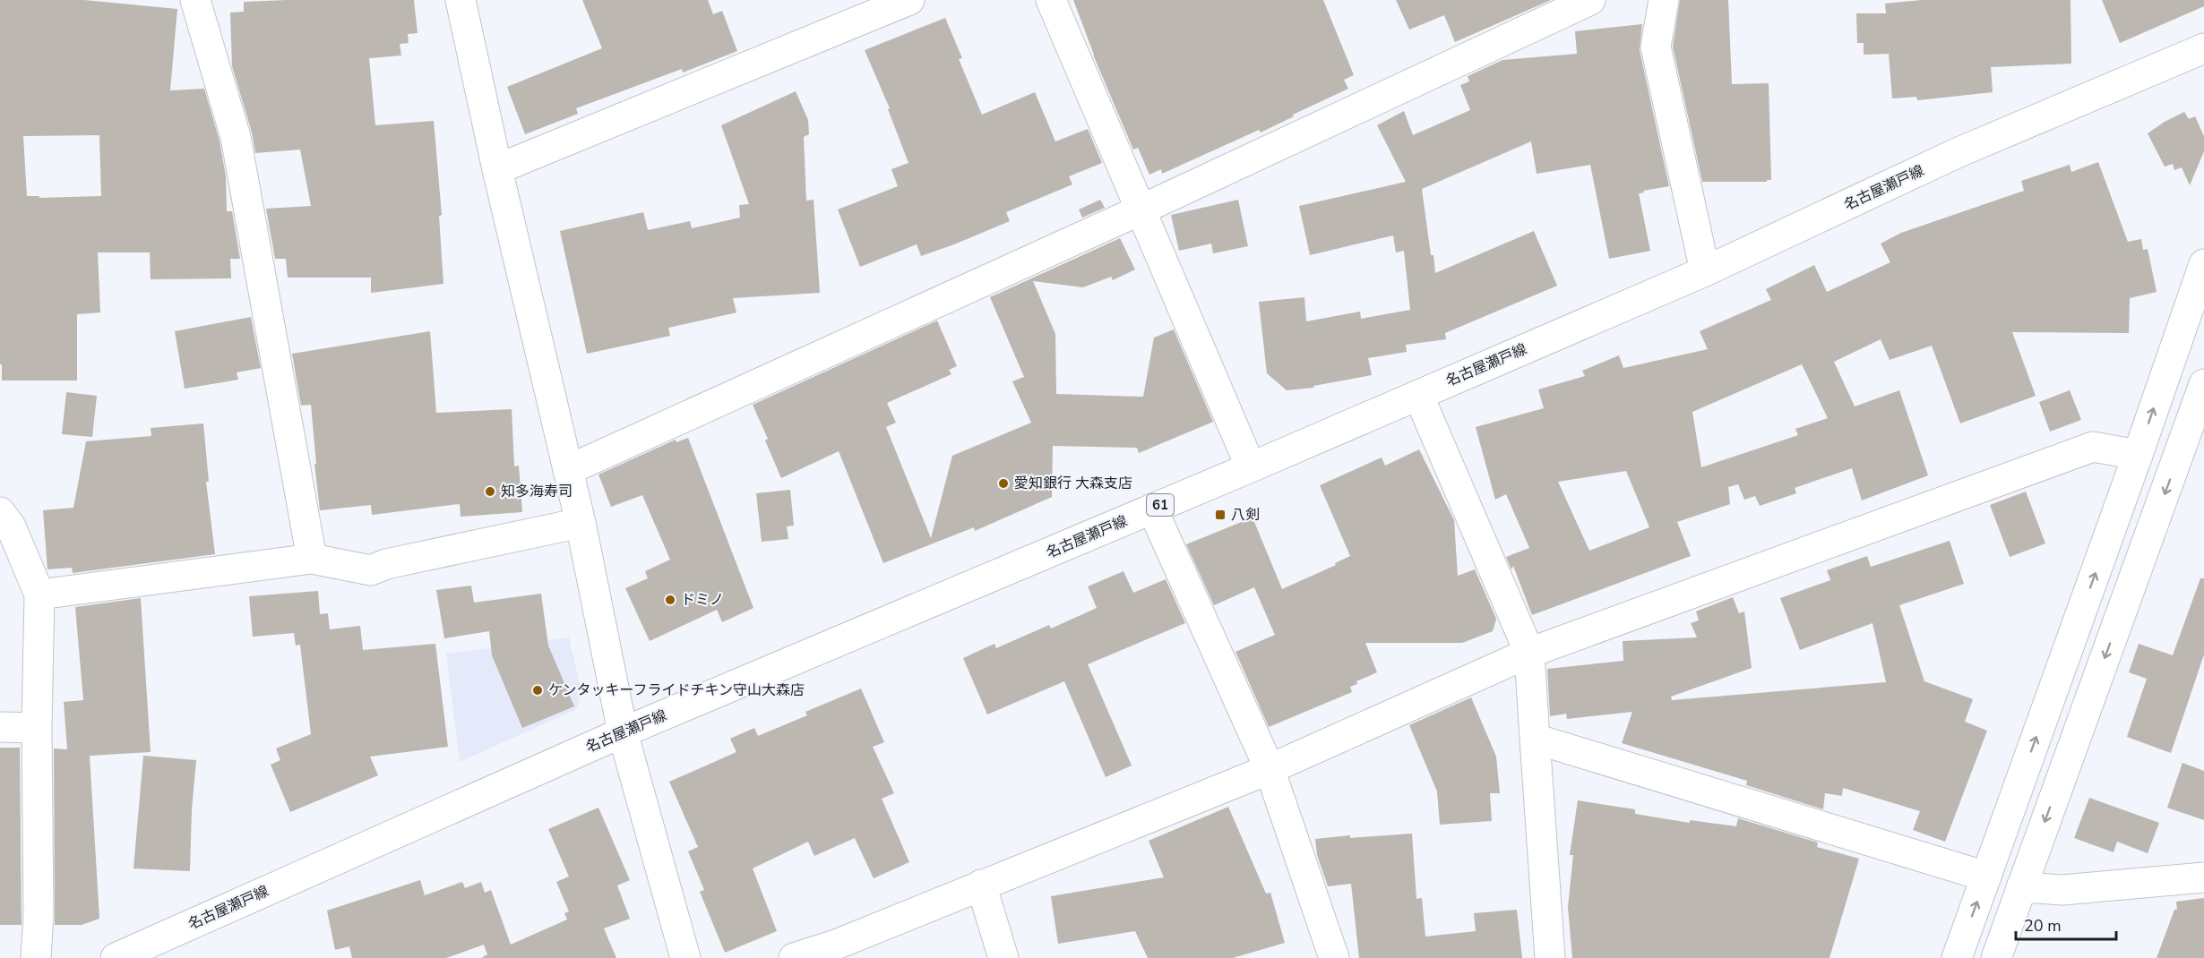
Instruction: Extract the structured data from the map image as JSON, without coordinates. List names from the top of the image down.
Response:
{
  "streets": {
    "street": ["名古屋瀬戸線", "61"]
  },
  "places": {
    "other": [
      "愛知銀行 大森支店",
      "知多海寿司",
      "ドミノ",
      "ケンタッキーフライドチキン守山大森店"
    ],
    "transit": ["八剣"]
  },
  "scale_bar": "20 m"
}
